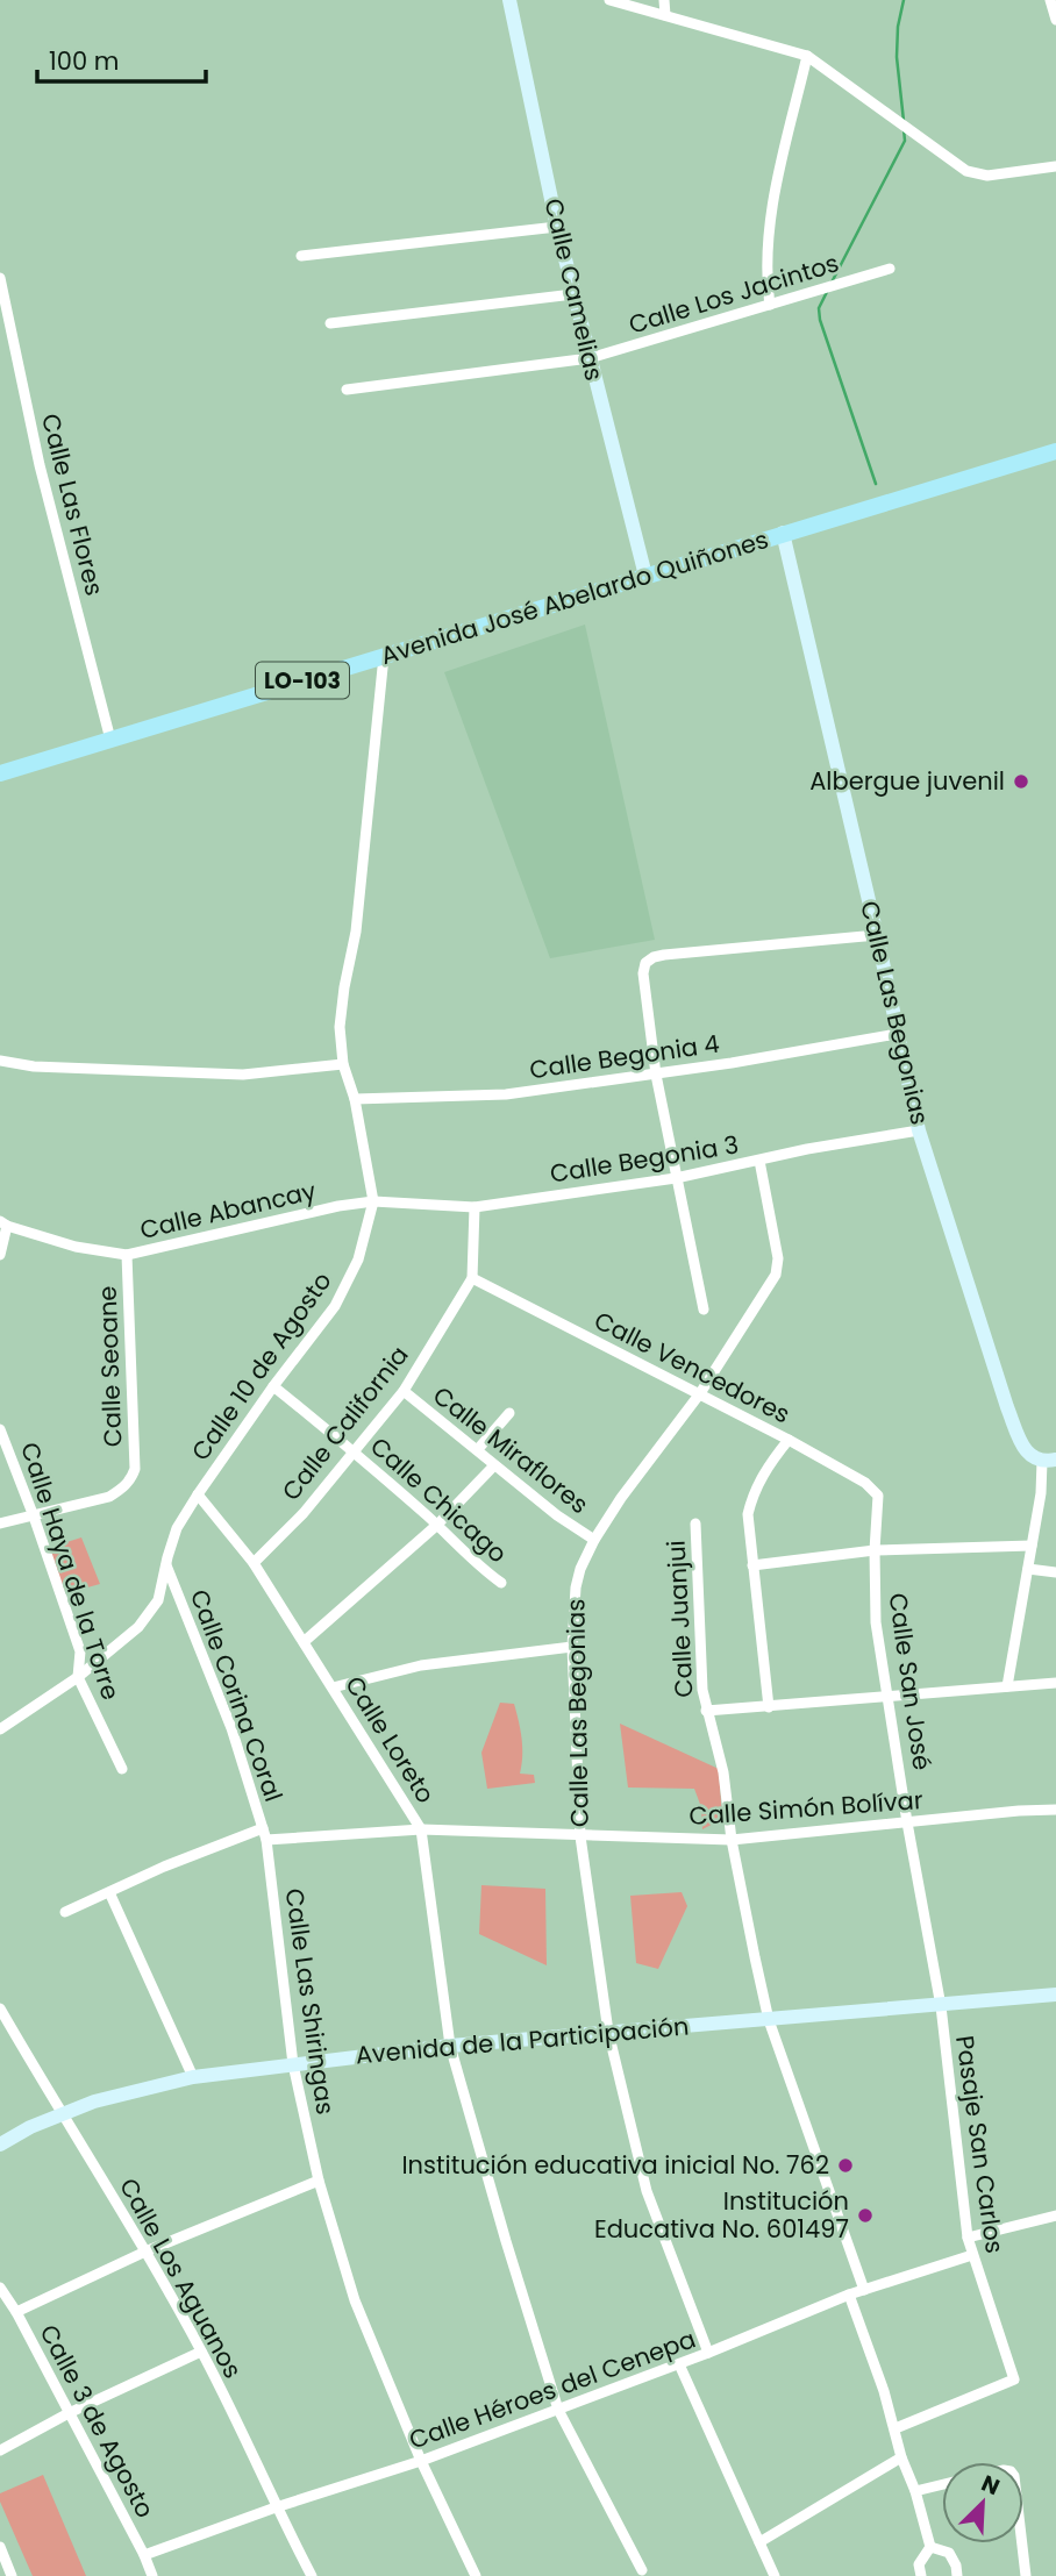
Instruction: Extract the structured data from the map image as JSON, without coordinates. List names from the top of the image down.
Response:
{
  "streets": {
    "main road": ["Avenida José Abelardo Quiñones", "LO-103"],
    "street": [
      "Calle Camelias",
      "Calle Los Jacintos",
      "Calle Las Flores",
      "Calle Las Begonias",
      "Calle Begonia 4",
      "Calle Begonia 3",
      "Calle Abancay",
      "Calle Seoane",
      "Calle 10 de Agosto",
      "Calle Vencedores",
      "Calle California",
      "Calle Miraflores",
      "Calle Chicago",
      "Calle Haya de la Torre",
      "Calle Juanjui",
      "Calle San José",
      "Calle Corina Coral",
      "Calle Loreto",
      "Calle Simón Bolívar",
      "Calle Las Shiringas",
      "Avenida de la Participación",
      "Pasaje San Carlos",
      "Calle Los Aguanos",
      "Calle Héroes del Cenepa",
      "Calle 3 de Agosto"
    ]
  },
  "crossings": [
    ["Calle Camelias", "Calle Los Jacintos"],
    ["Calle Camelias", "Avenida José Abelardo Quiñones"],
    ["Calle Las Flores", "Avenida José Abelardo Quiñones"],
    ["Avenida José Abelardo Quiñones", "Calle Las Begonias"],
    ["Avenida José Abelardo Quiñones", "Calle 10 de Agosto"],
    ["Calle Las Begonias", "Calle Begonia 4"],
    ["Calle Las Begonias", "Calle Begonia 3"],
    ["Calle Las Begonias", "Calle Vencedores"],
    ["Calle Las Begonias", "Calle Miraflores"],
    ["Calle Las Begonias", "Calle Simón Bolívar"],
    ["Calle Las Begonias", "Avenida de la Participación"],
    ["Calle Las Begonias", "Calle Héroes del Cenepa"],
    ["Calle Begonia 4", "Calle 10 de Agosto"],
    ["Calle Begonia 3", "Calle Abancay"],
    ["Calle Begonia 3", "Calle 10 de Agosto"],
    ["Calle Begonia 3", "Calle California"],
    ["Calle Abancay", "Calle Seoane"],
    ["Calle Abancay", "Calle 10 de Agosto"],
    ["Calle Seoane", "Calle Haya de la Torre"],
    ["Calle 10 de Agosto", "Calle Chicago"],
    ["Calle 10 de Agosto", "Calle Haya de la Torre"],
    ["Calle 10 de Agosto", "Calle Corina Coral"],
    ["Calle 10 de Agosto", "Calle Loreto"],
    ["Calle Vencedores", "Calle California"],
    ["Calle Vencedores", "Calle San José"],
    ["Calle California", "Calle Miraflores"],
    ["Calle California", "Calle Chicago"],
    ["Calle California", "Calle Loreto"],
    ["Calle Juanjui", "Calle Simón Bolívar"],
    ["Calle Juanjui", "Avenida de la Participación"],
    ["Calle Juanjui", "Calle Héroes del Cenepa"],
    ["Calle San José", "Calle Simón Bolívar"],
    ["Calle San José", "Avenida de la Participación"],
    ["Calle San José", "Pasaje San Carlos"],
    ["Calle Corina Coral", "Calle Simón Bolívar"],
    ["Calle Corina Coral", "Calle Las Shiringas"],
    ["Calle Loreto", "Calle Simón Bolívar"],
    ["Calle Loreto", "Avenida de la Participación"],
    ["Calle Loreto", "Calle Héroes del Cenepa"],
    ["Calle Simón Bolívar", "Calle Las Shiringas"],
    ["Calle Las Shiringas", "Avenida de la Participación"],
    ["Calle Las Shiringas", "Calle Héroes del Cenepa"],
    ["Avenida de la Participación", "Pasaje San Carlos"],
    ["Avenida de la Participación", "Calle Los Aguanos"],
    ["Pasaje San Carlos", "Calle Héroes del Cenepa"],
    ["Calle Los Aguanos", "Calle Héroes del Cenepa"],
    ["Calle Héroes del Cenepa", "Calle 3 de Agosto"]
  ],
  "places": ["Albergue juvenil", "Institución educativa inicial No. 762", "Institución Educativa No. 601497"],
  "scale_bar": "100 m",
  "north": "top right"
}
